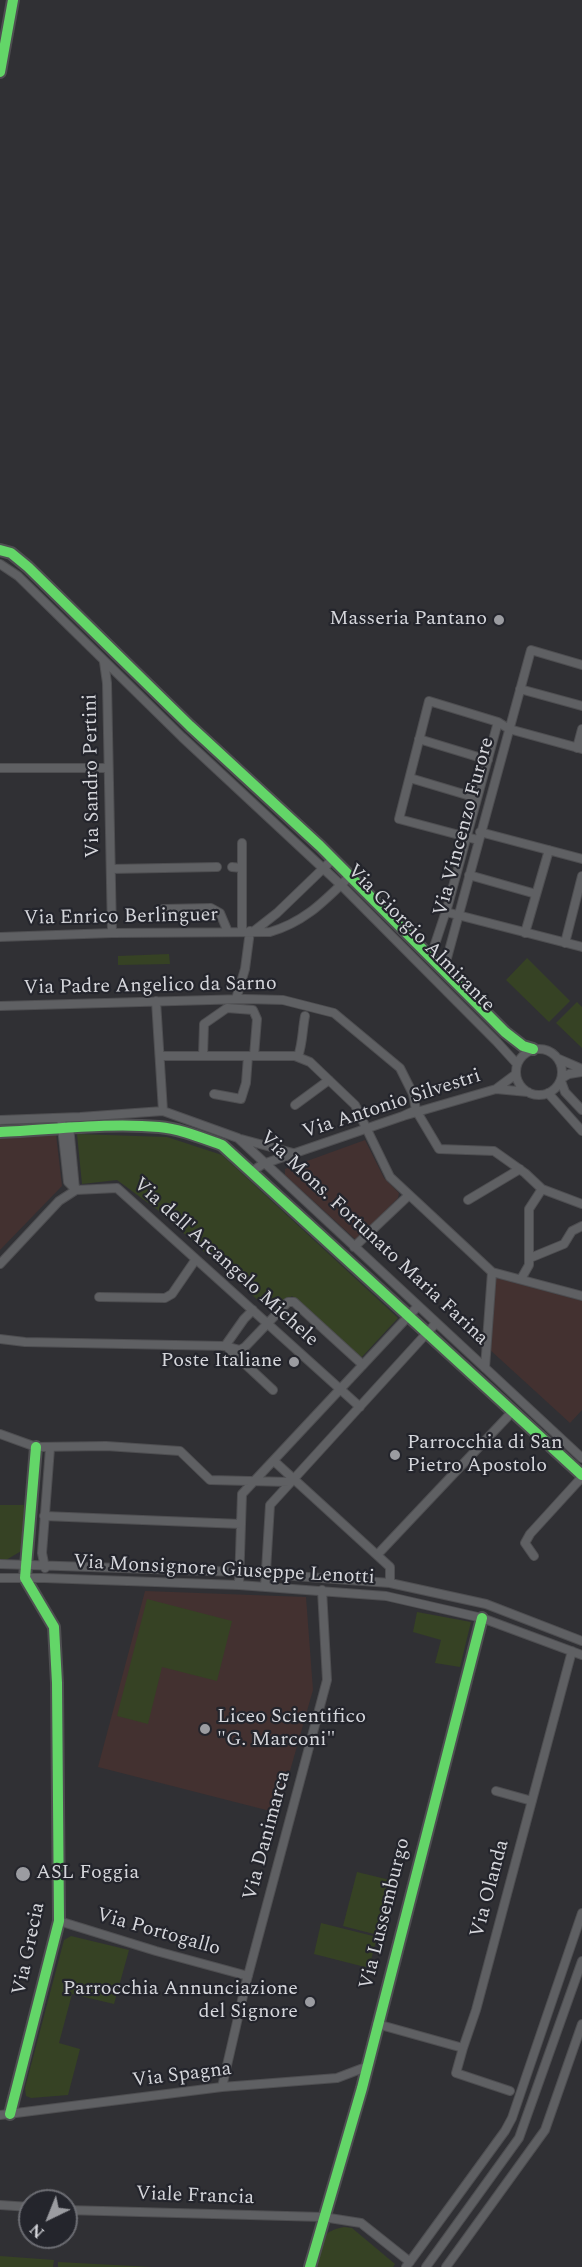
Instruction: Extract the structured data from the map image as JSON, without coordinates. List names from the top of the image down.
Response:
{
  "streets": {
    "street": [
      "Via Sandro Pertini",
      "Via Vincenzo Furore",
      "Via Enrico Berlinguer",
      "Via Giorgio Almirante",
      "Via Padre Angelico da Sarno",
      "Via Antonio Silvestri",
      "Via Mons. Fortunato Maria Farina",
      "Via dell'Arcangelo Michele",
      "Via Monsignore Giuseppe Lenotti",
      "Via Danimarca",
      "Via Olanda",
      "Via Lussemburgo",
      "Via Portogallo",
      "Via Grecia",
      "Via Spagna",
      "Viale Francia"
    ]
  },
  "crossings": [
    ["Via Sandro Pertini", "Via Enrico Berlinguer"],
    ["Via Vincenzo Furore", "Via Giorgio Almirante"],
    ["Via Enrico Berlinguer", "Via Giorgio Almirante"],
    ["Via Giorgio Almirante", "Via Antonio Silvestri"],
    ["Via Padre Angelico da Sarno", "Via Antonio Silvestri"],
    ["Via Antonio Silvestri", "Via Mons. Fortunato Maria Farina"],
    ["Via Monsignore Giuseppe Lenotti", "Via Danimarca"],
    ["Via Monsignore Giuseppe Lenotti", "Via Olanda"],
    ["Via Monsignore Giuseppe Lenotti", "Via Lussemburgo"],
    ["Via Monsignore Giuseppe Lenotti", "Via Grecia"],
    ["Via Danimarca", "Via Portogallo"],
    ["Via Danimarca", "Via Spagna"],
    ["Via Lussemburgo", "Via Spagna"],
    ["Via Lussemburgo", "Viale Francia"],
    ["Via Portogallo", "Via Grecia"],
    ["Via Grecia", "Via Spagna"]
  ],
  "places": [
    "Masseria Pantano",
    "Poste Italiane",
    "Parrocchia di San Pietro Apostolo",
    "Liceo Scientifico \"G. Marconi\"",
    "ASL Foggia",
    "Parrocchia Annunciazione del Signore"
  ],
  "north": "bottom left"
}
